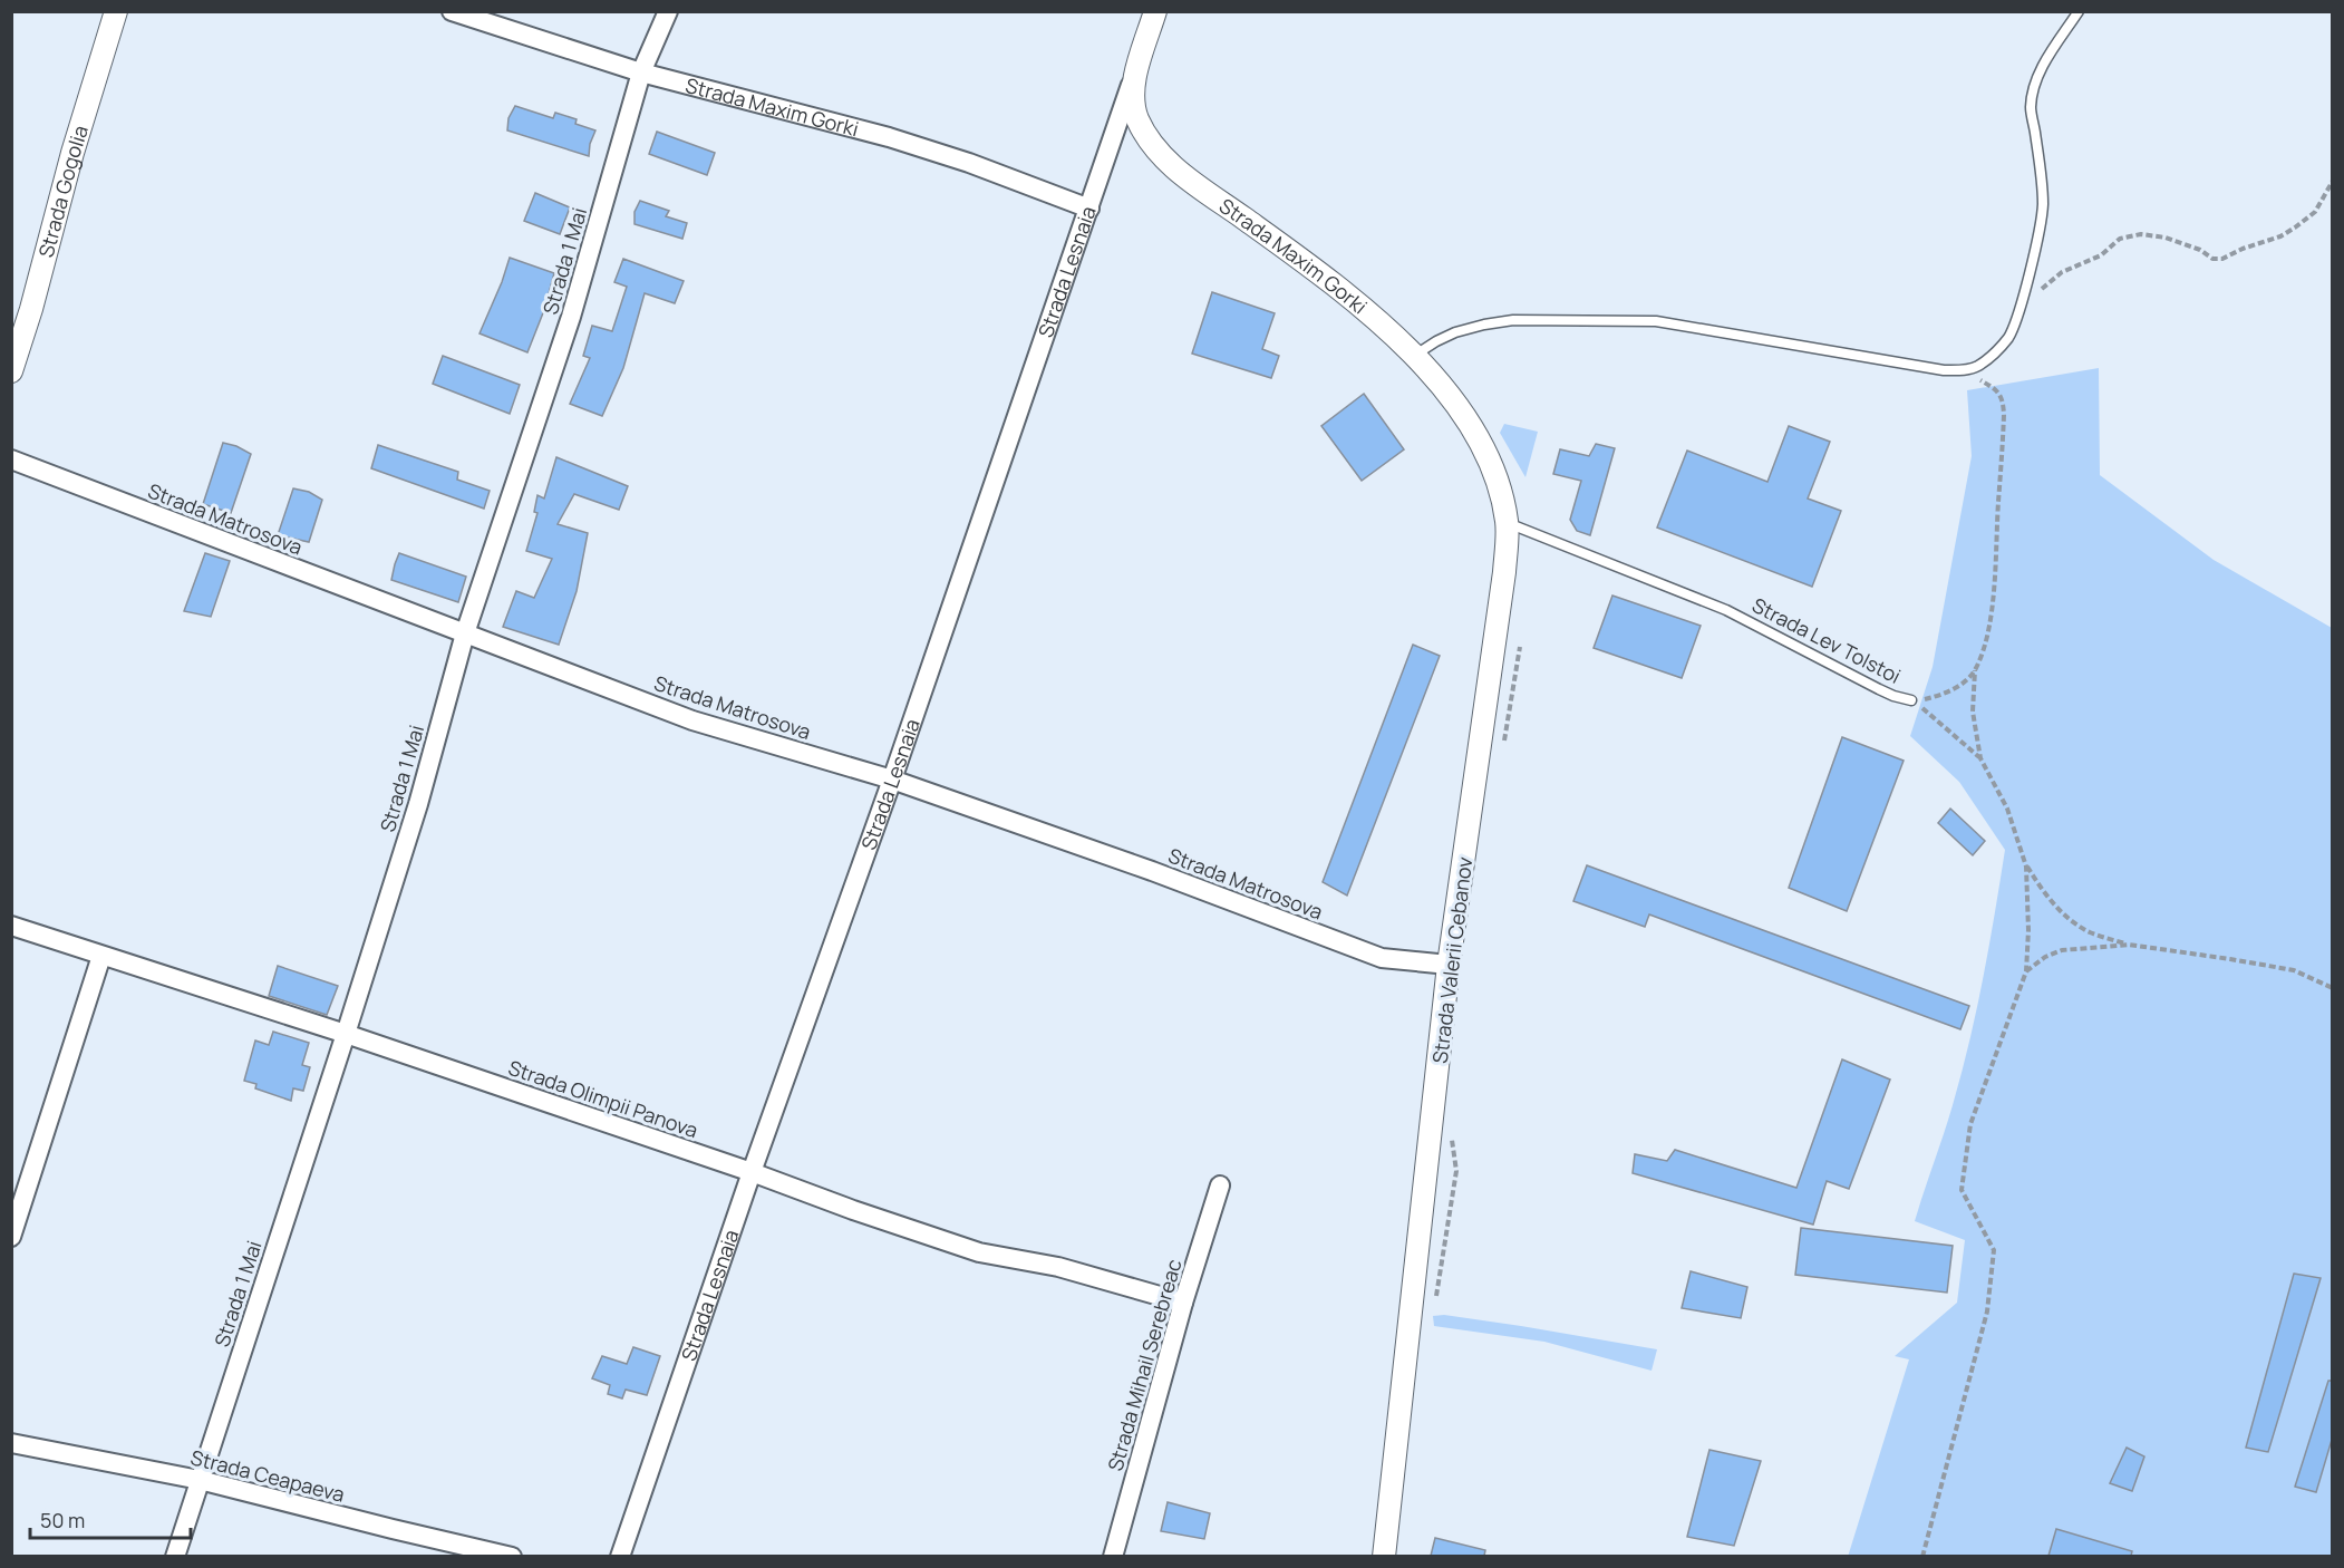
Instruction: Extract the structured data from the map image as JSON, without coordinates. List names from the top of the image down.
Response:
{
  "streets": {
    "street": [
      "Strada Maxim Gorki",
      "Strada Gogolia",
      "Strada 1 Mai",
      "Strada Lesnaia",
      "Strada Matrosova",
      "Strada Valerii Cebanov",
      "Strada Olimpii Panova",
      "Strada Mihail Serebreac",
      "Strada Ceapaeva"
    ],
    "lane": ["Strada Lev Tolstoi"]
  },
  "crossings": [
    ["Strada Maxim Gorki", "Strada 1 Mai"],
    ["Strada Maxim Gorki", "Strada Lesnaia"],
    ["Strada Maxim Gorki", "Strada Valerii Cebanov"],
    ["Strada 1 Mai", "Strada Matrosova"],
    ["Strada 1 Mai", "Strada Olimpii Panova"],
    ["Strada 1 Mai", "Strada Ceapaeva"],
    ["Strada Lesnaia", "Strada Matrosova"],
    ["Strada Lesnaia", "Strada Olimpii Panova"],
    ["Strada Matrosova", "Strada Valerii Cebanov"],
    ["Strada Lev Tolstoi", "Strada Valerii Cebanov"],
    ["Strada Olimpii Panova", "Strada Mihail Serebreac"]
  ],
  "scale_bar": "50 m"
}
